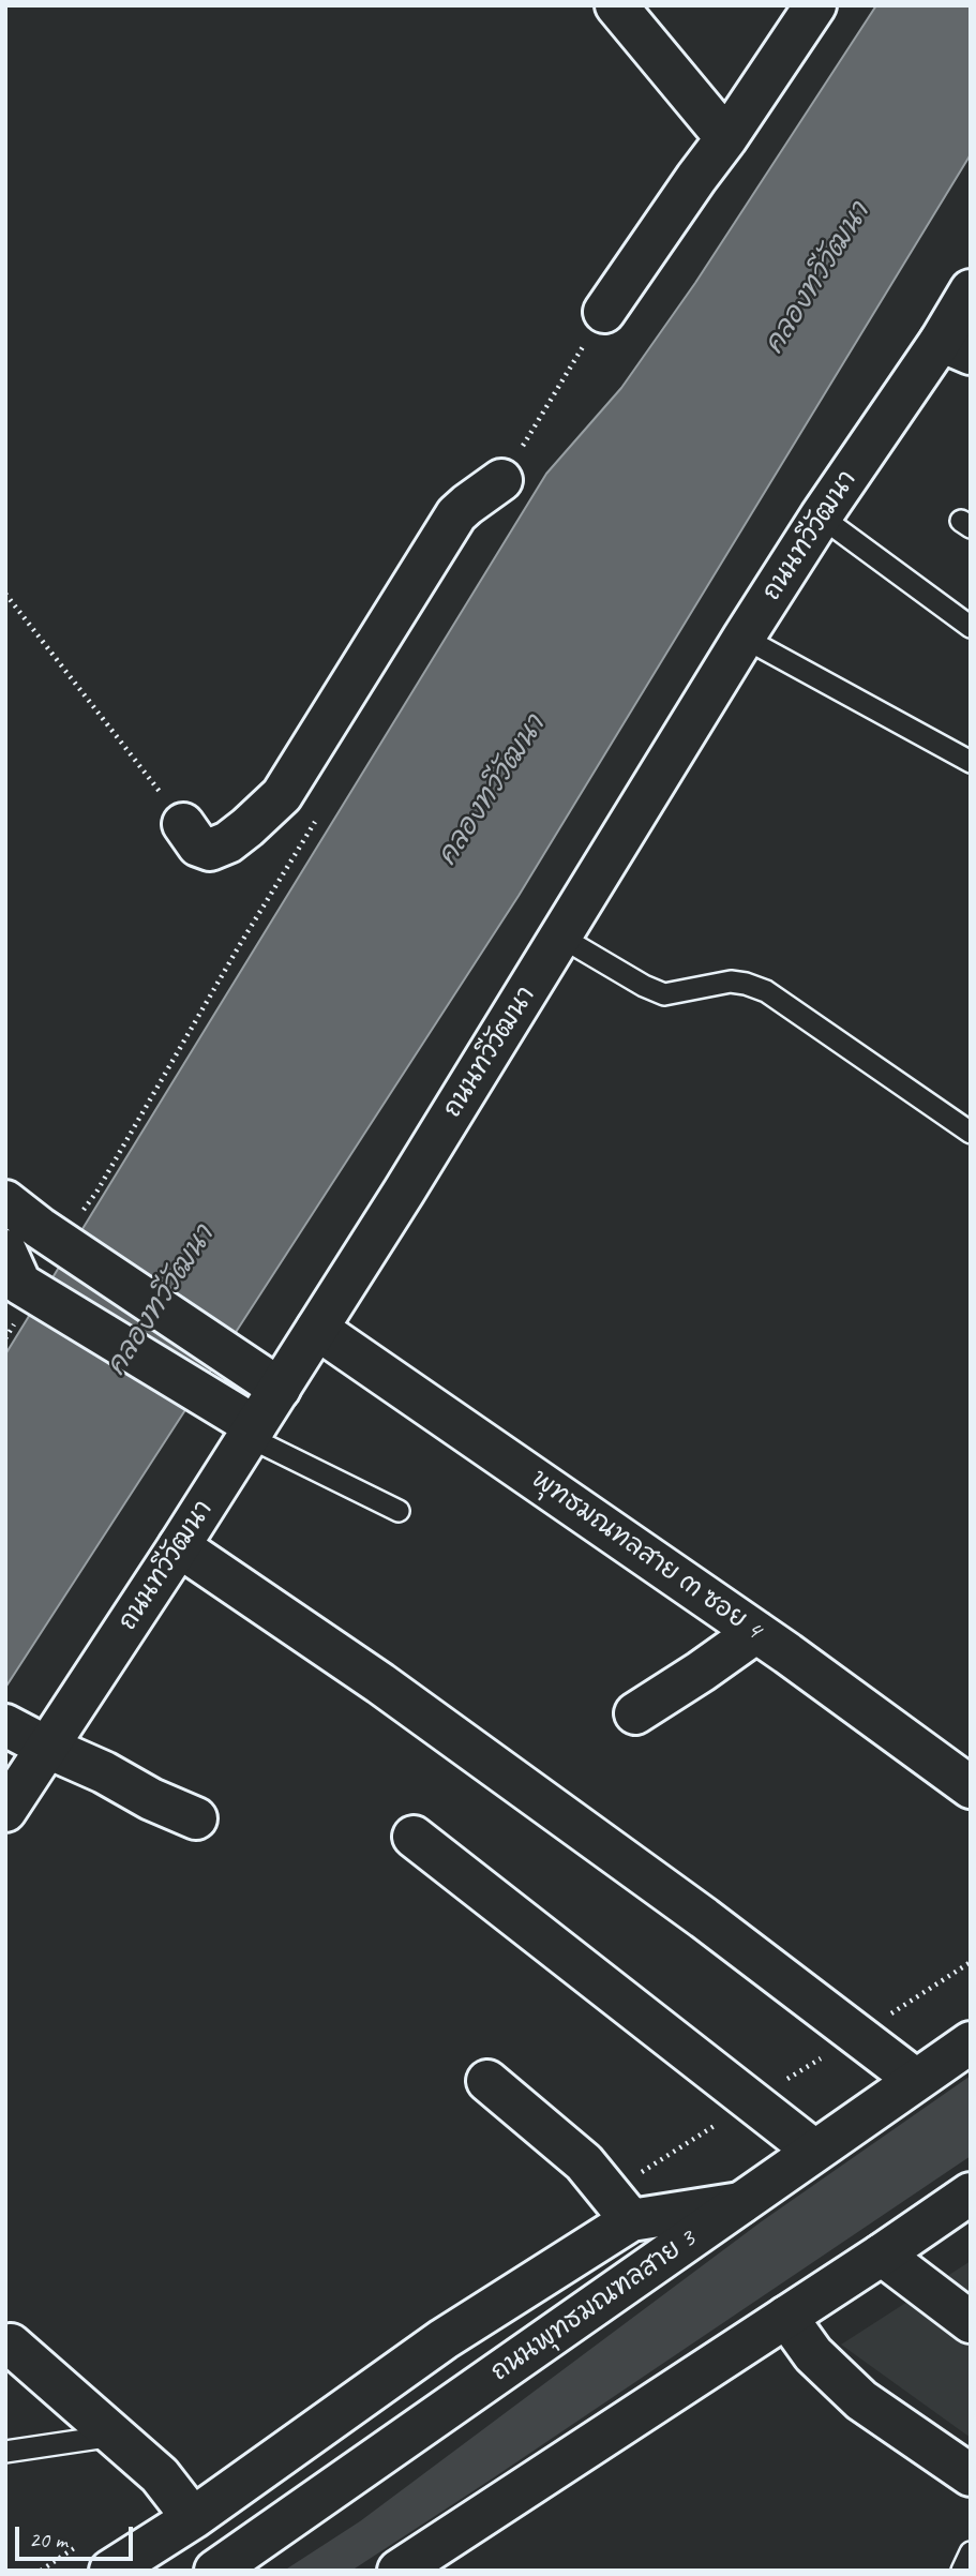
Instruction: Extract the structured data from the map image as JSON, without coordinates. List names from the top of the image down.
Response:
{
  "streets": {
    "street": ["ถนนทวีวัฒนา", "พุทธมณทลสาย ๓ ซอย 4", "ถนนพุทธมณฑลสาย 3"]
  },
  "crossings": [
    ["ถนนทวีวัฒนา", "พุทธมณทลสาย ๓ ซอย 4"]
  ],
  "water": ["คลองทวีวัฒนา"],
  "scale_bar": "20 m"
}
